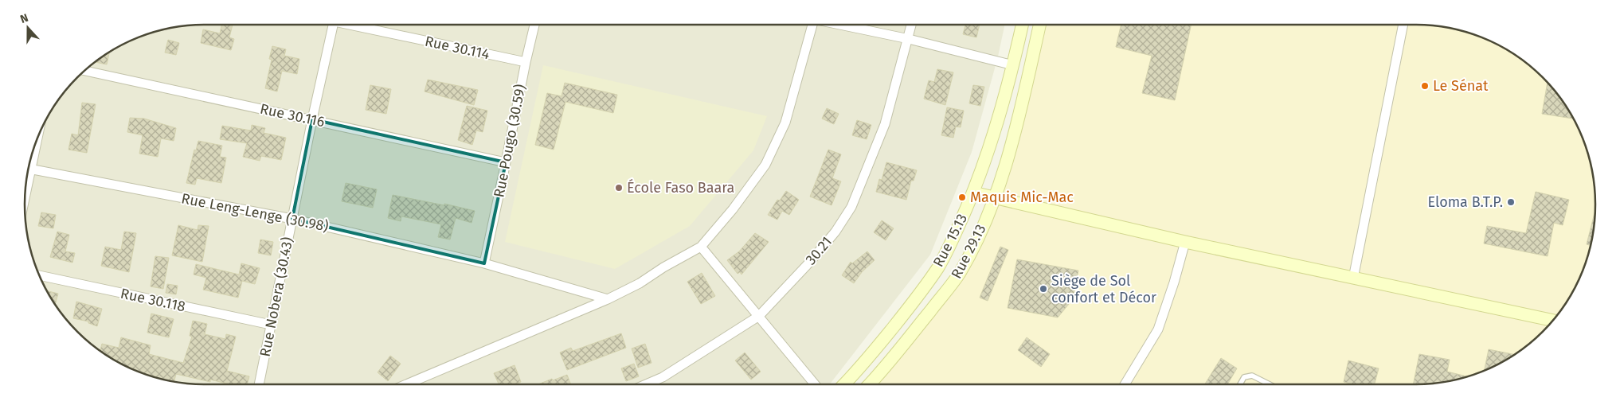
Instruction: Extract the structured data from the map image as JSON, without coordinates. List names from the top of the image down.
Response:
{
  "streets": {
    "main road": ["Rue 15.13", "Rue 29.13"],
    "street": [
      "Rue 30.114",
      "Rue 30.116",
      "Rue Pougo (30.59)",
      "Rue Leng-Lenge (30.98)",
      "30.21",
      "Rue Nobera (30.43)",
      "Rue 30.118"
    ]
  },
  "crossings": [
    ["Rue 30.114", "Rue Pougo (30.59)"],
    ["Rue 30.116", "Rue Pougo (30.59)"],
    ["Rue 30.116", "Rue Nobera (30.43)"],
    ["Rue Pougo (30.59)", "Rue Leng-Lenge (30.98)"],
    ["Rue Leng-Lenge (30.98)", "Rue Nobera (30.43)"],
    ["Rue Nobera (30.43)", "Rue 30.118"]
  ],
  "places": [
    "Le Sénat",
    "École Faso Baara",
    "Maquis Mic-Mac",
    "Eloma B.T.P.",
    "Siège de Sol confort et Décor"
  ],
  "north": "top"
}
